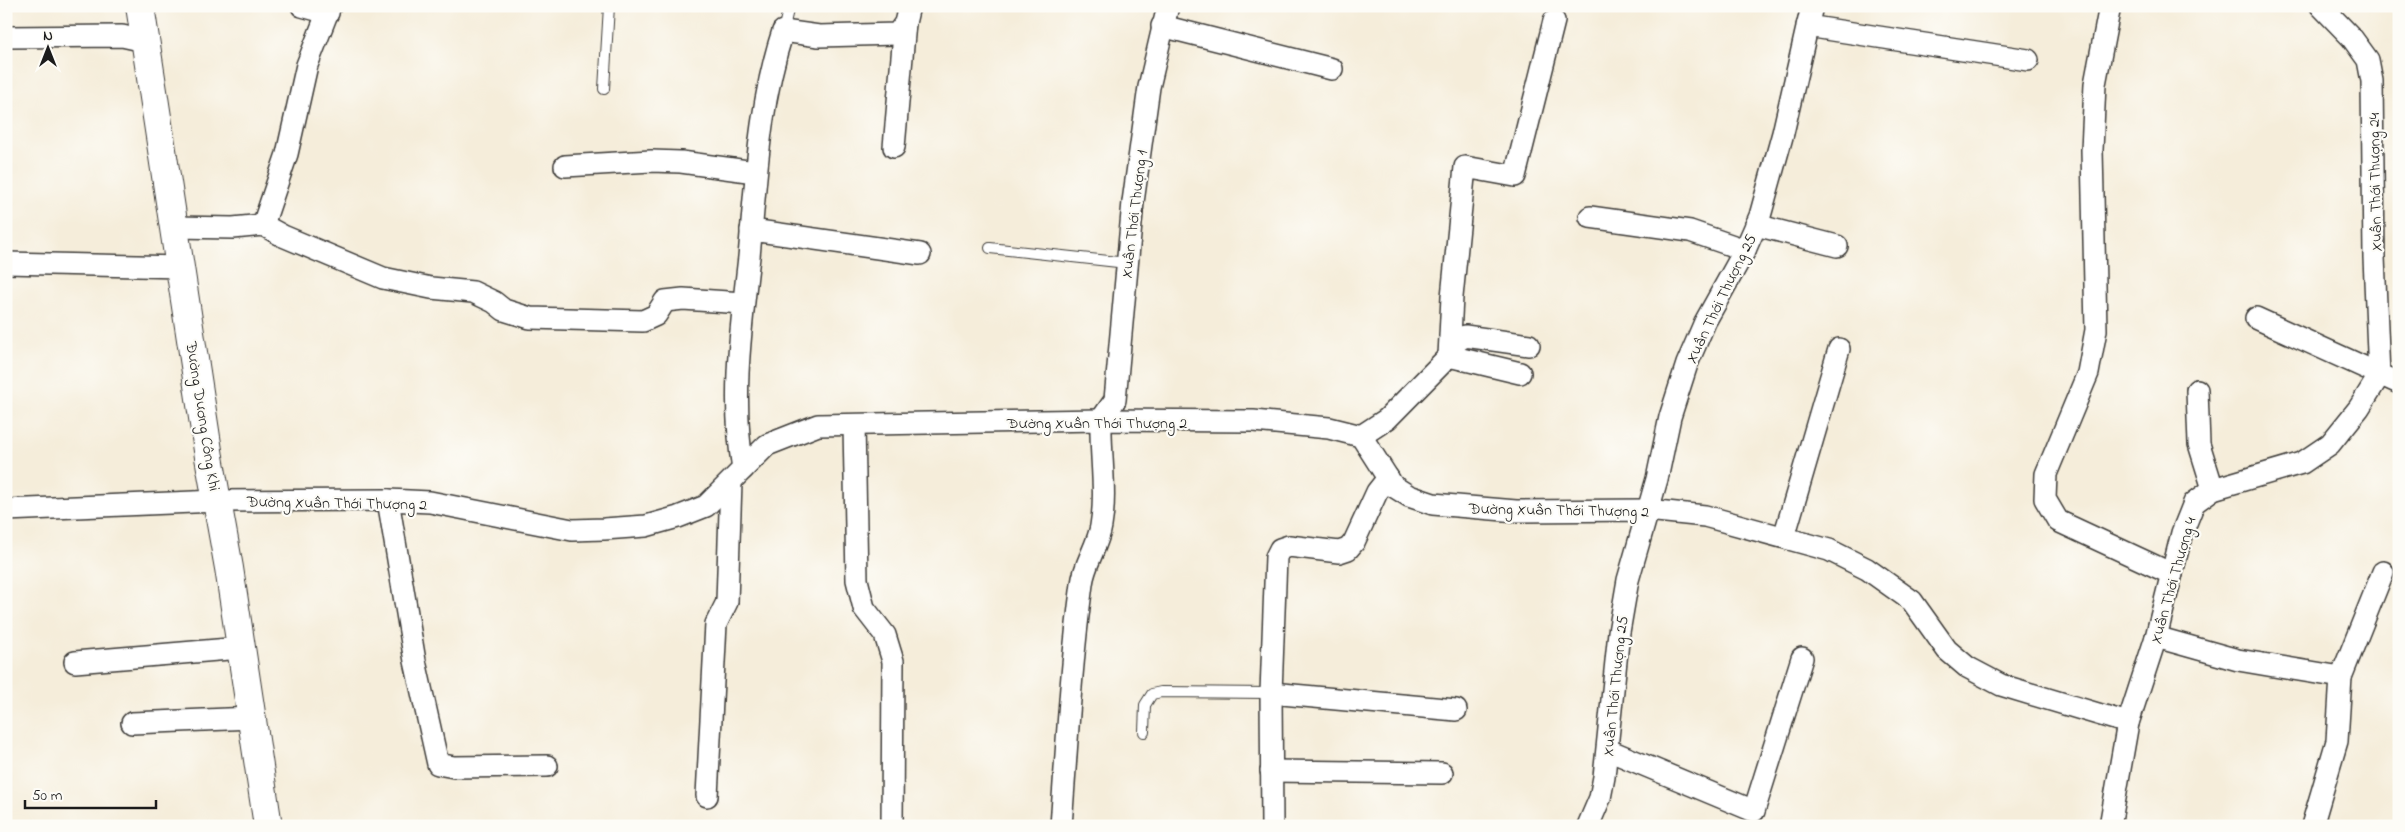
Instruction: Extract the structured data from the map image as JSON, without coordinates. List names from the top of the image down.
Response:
{
  "streets": {
    "main road": ["Đường Dương Công Khi"],
    "street": [
      "Xuân Thới Thượng 24",
      "Xuân Thới Thượng 1",
      "Xuân Thới Thượng 25",
      "Đường Xuân Thới Thượng 2",
      "Xuân Thới Thượng 4"
    ]
  },
  "crossings": [
    ["Xuân Thới Thượng 24", "Xuân Thới Thượng 4"],
    ["Xuân Thới Thượng 1", "Đường Xuân Thới Thượng 2"],
    ["Xuân Thới Thượng 25", "Đường Xuân Thới Thượng 2"],
    ["Đường Dương Công Khi", "Đường Xuân Thới Thượng 2"],
    ["Đường Xuân Thới Thượng 2", "Xuân Thới Thượng 4"]
  ],
  "scale_bar": "50 m",
  "north": "top"
}
